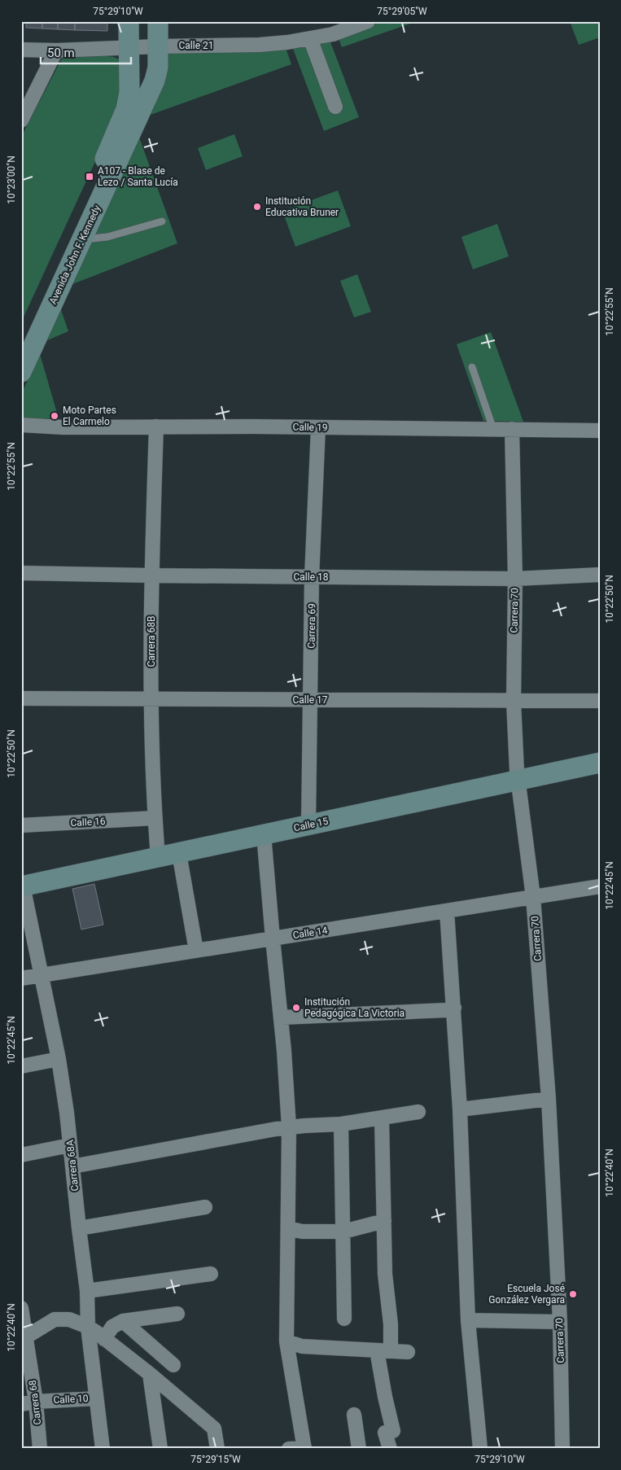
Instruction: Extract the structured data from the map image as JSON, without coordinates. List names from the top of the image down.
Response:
{
  "streets": {
    "street": [
      "Calle 21",
      "Avenida John F. Kennedy",
      "Calle 19",
      "Calle 18",
      "Carrera 70",
      "Carrera 69",
      "Carrera 68B",
      "Calle 17",
      "Calle 16",
      "Calle 15",
      "Calle 14",
      "Carrera 68A",
      "Calle 10",
      "Carrera 68"
    ]
  },
  "crossings": [
    ["Calle 21", "Avenida John F. Kennedy"],
    ["Calle 19", "Carrera 70"],
    ["Calle 19", "Carrera 69"],
    ["Calle 19", "Carrera 68B"],
    ["Calle 18", "Carrera 70"],
    ["Calle 18", "Carrera 69"],
    ["Calle 18", "Carrera 68B"],
    ["Carrera 70", "Calle 17"],
    ["Carrera 70", "Calle 15"],
    ["Carrera 70", "Calle 14"],
    ["Carrera 69", "Calle 17"],
    ["Carrera 69", "Calle 15"],
    ["Carrera 68B", "Calle 17"],
    ["Carrera 68B", "Calle 16"],
    ["Carrera 68B", "Calle 15"],
    ["Calle 15", "Carrera 68A"],
    ["Calle 14", "Carrera 68A"],
    ["Carrera 68A", "Calle 10"],
    ["Calle 10", "Carrera 68"]
  ],
  "places": {
    "transit": ["A107 - Blase de Lezo / Santa Lucía"],
    "other": [
      "Institución Educativa Bruner",
      "Moto Partes El Carmelo",
      "Institución Pedagógica La Victoria",
      "Escuela José González Vergara"
    ]
  },
  "scale_bar": "50 m",
  "coordinates": [
    "75°29'10\"W",
    "75°29'05\"W",
    "10°23'00\"N",
    "10°22'55\"N",
    "10°22'50\"N",
    "10°22'45\"N",
    "10°22'40\"N",
    "75°29'15\"W"
  ]
}
